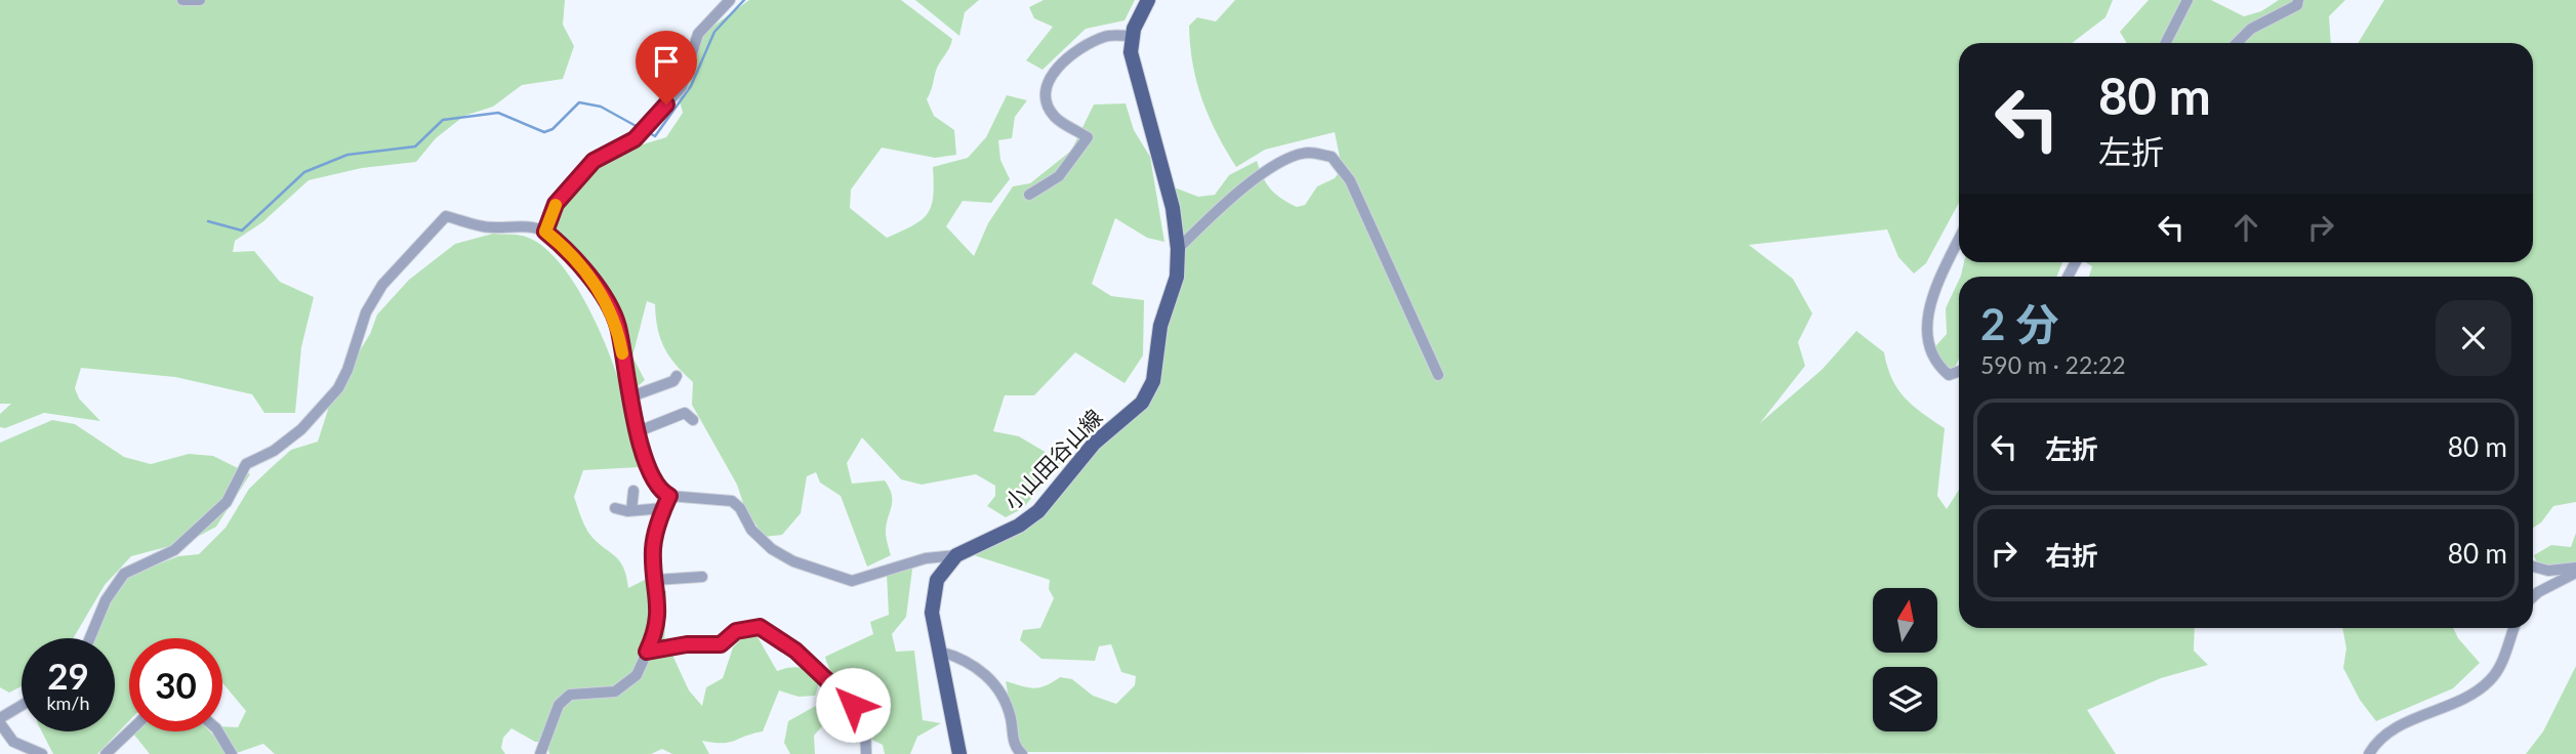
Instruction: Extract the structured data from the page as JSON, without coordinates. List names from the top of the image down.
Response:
{
  "streets": {
    "main road": ["小山田谷山線"]
  },
  "north": "top",
  "page": {
    "turn": ["80 m", "左折"],
    "heading": ["2 分", "590 m · 22:22"],
    "list": [
      {
        "name": "左折",
        "value": "80 m"
      },
      {
        "name": "右折",
        "value": "80 m"
      }
    ],
    "speed": "29 km/h",
    "limit": "30"
  }
}
